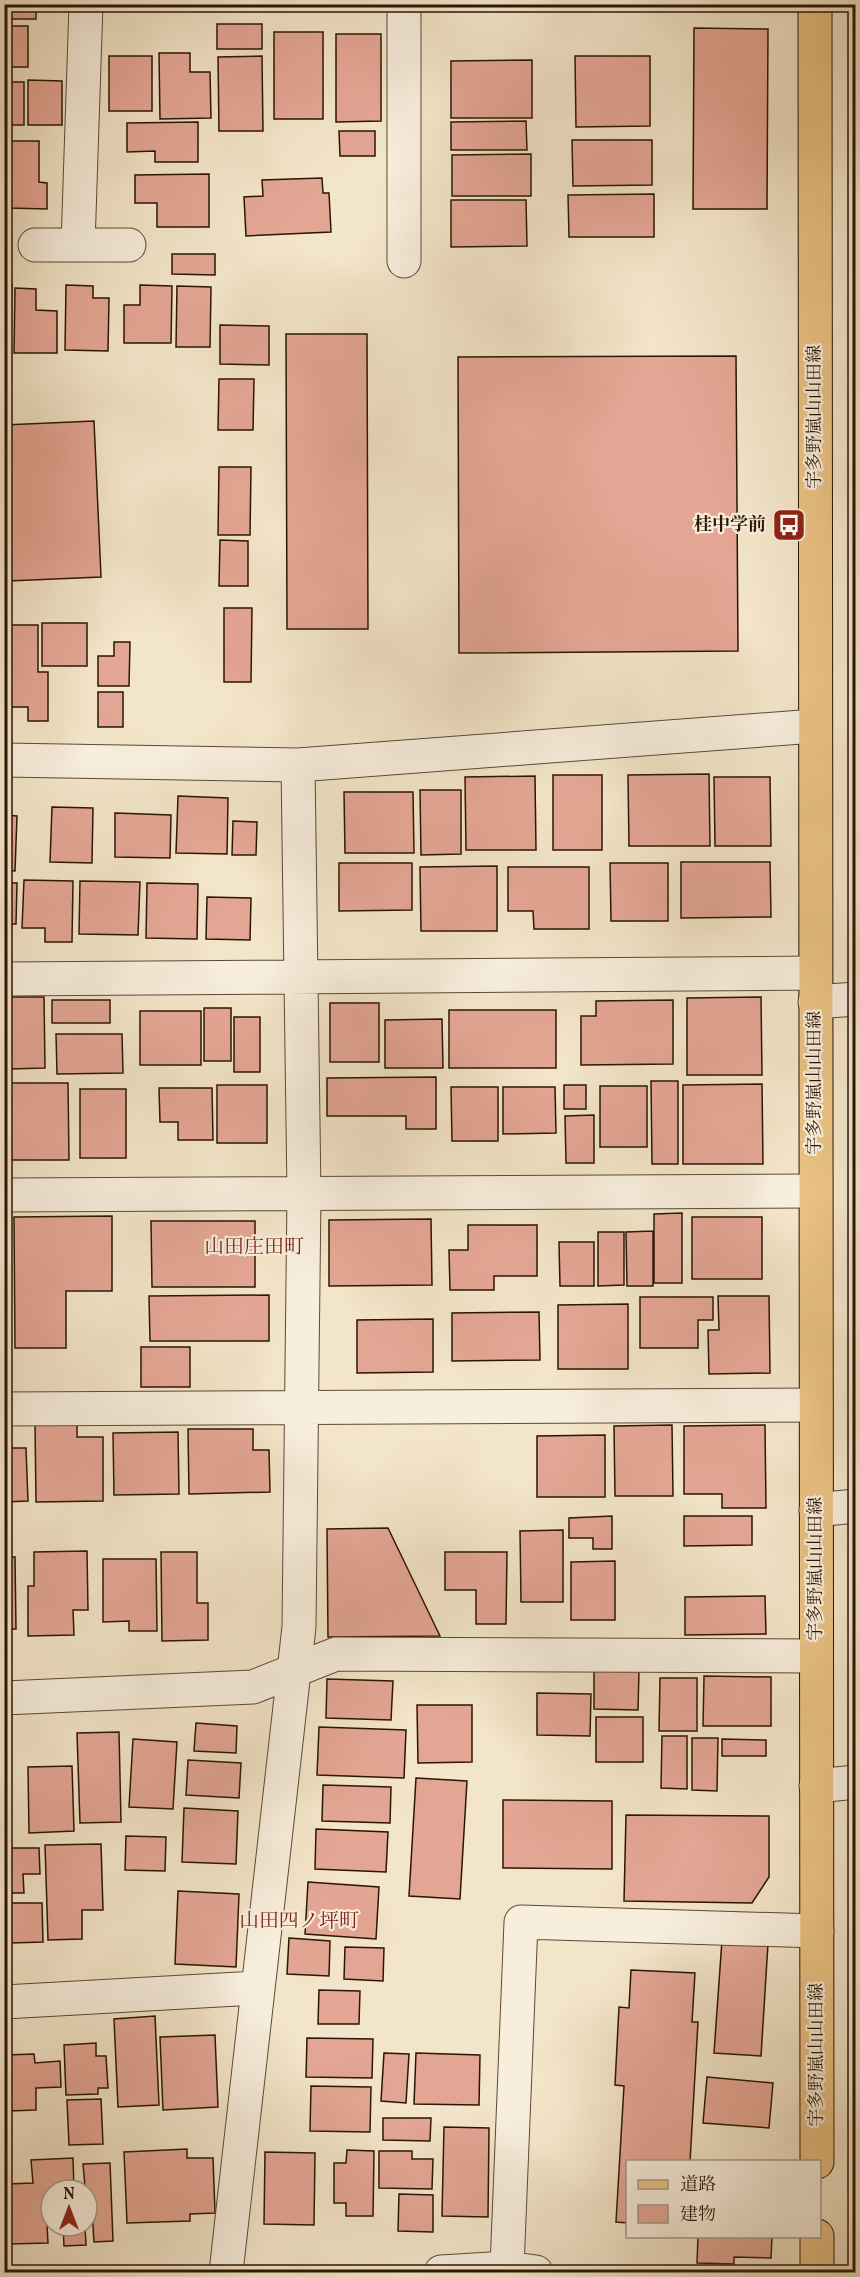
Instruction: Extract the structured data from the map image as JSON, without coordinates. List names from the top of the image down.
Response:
{
  "streets": {
    "main road": ["宇多野嵐山山田線"]
  },
  "districts": ["山田庄田町", "山田四ノ坪町"],
  "places": {
    "bus stop": ["桂中学前"]
  },
  "legend": ["道路", "建物"],
  "north": "top"
}
